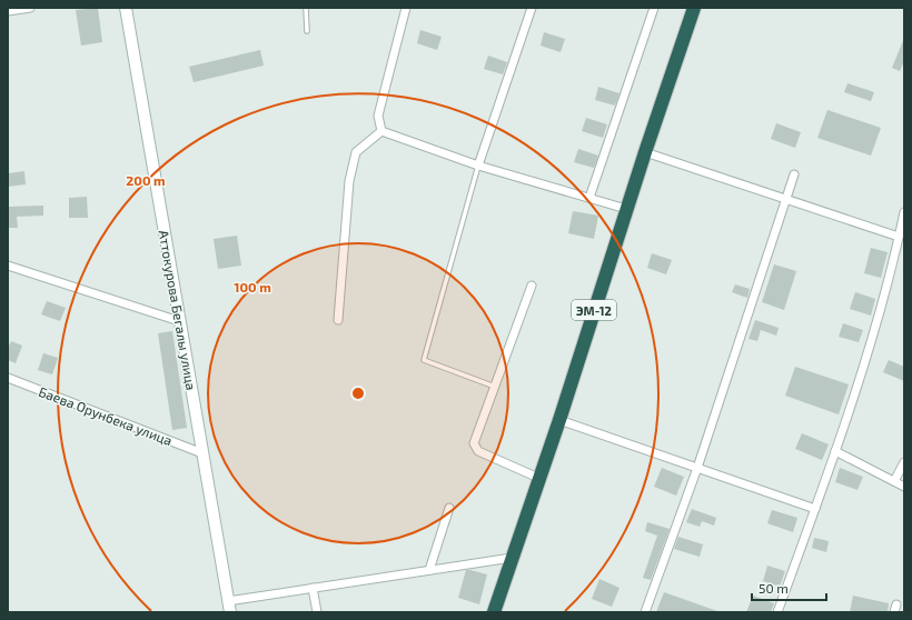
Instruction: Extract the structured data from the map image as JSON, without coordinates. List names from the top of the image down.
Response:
{
  "streets": {
    "highway": ["ЭМ-12"],
    "main road": ["Аттокурова Бегалы улица"],
    "street": ["Баева Орунбека улица"]
  },
  "crossings": [
    ["Аттокурова Бегалы улица", "Баева Орунбека улица"]
  ],
  "scale_bar": "50 m",
  "rings": ["200 m", "100 m"]
}
